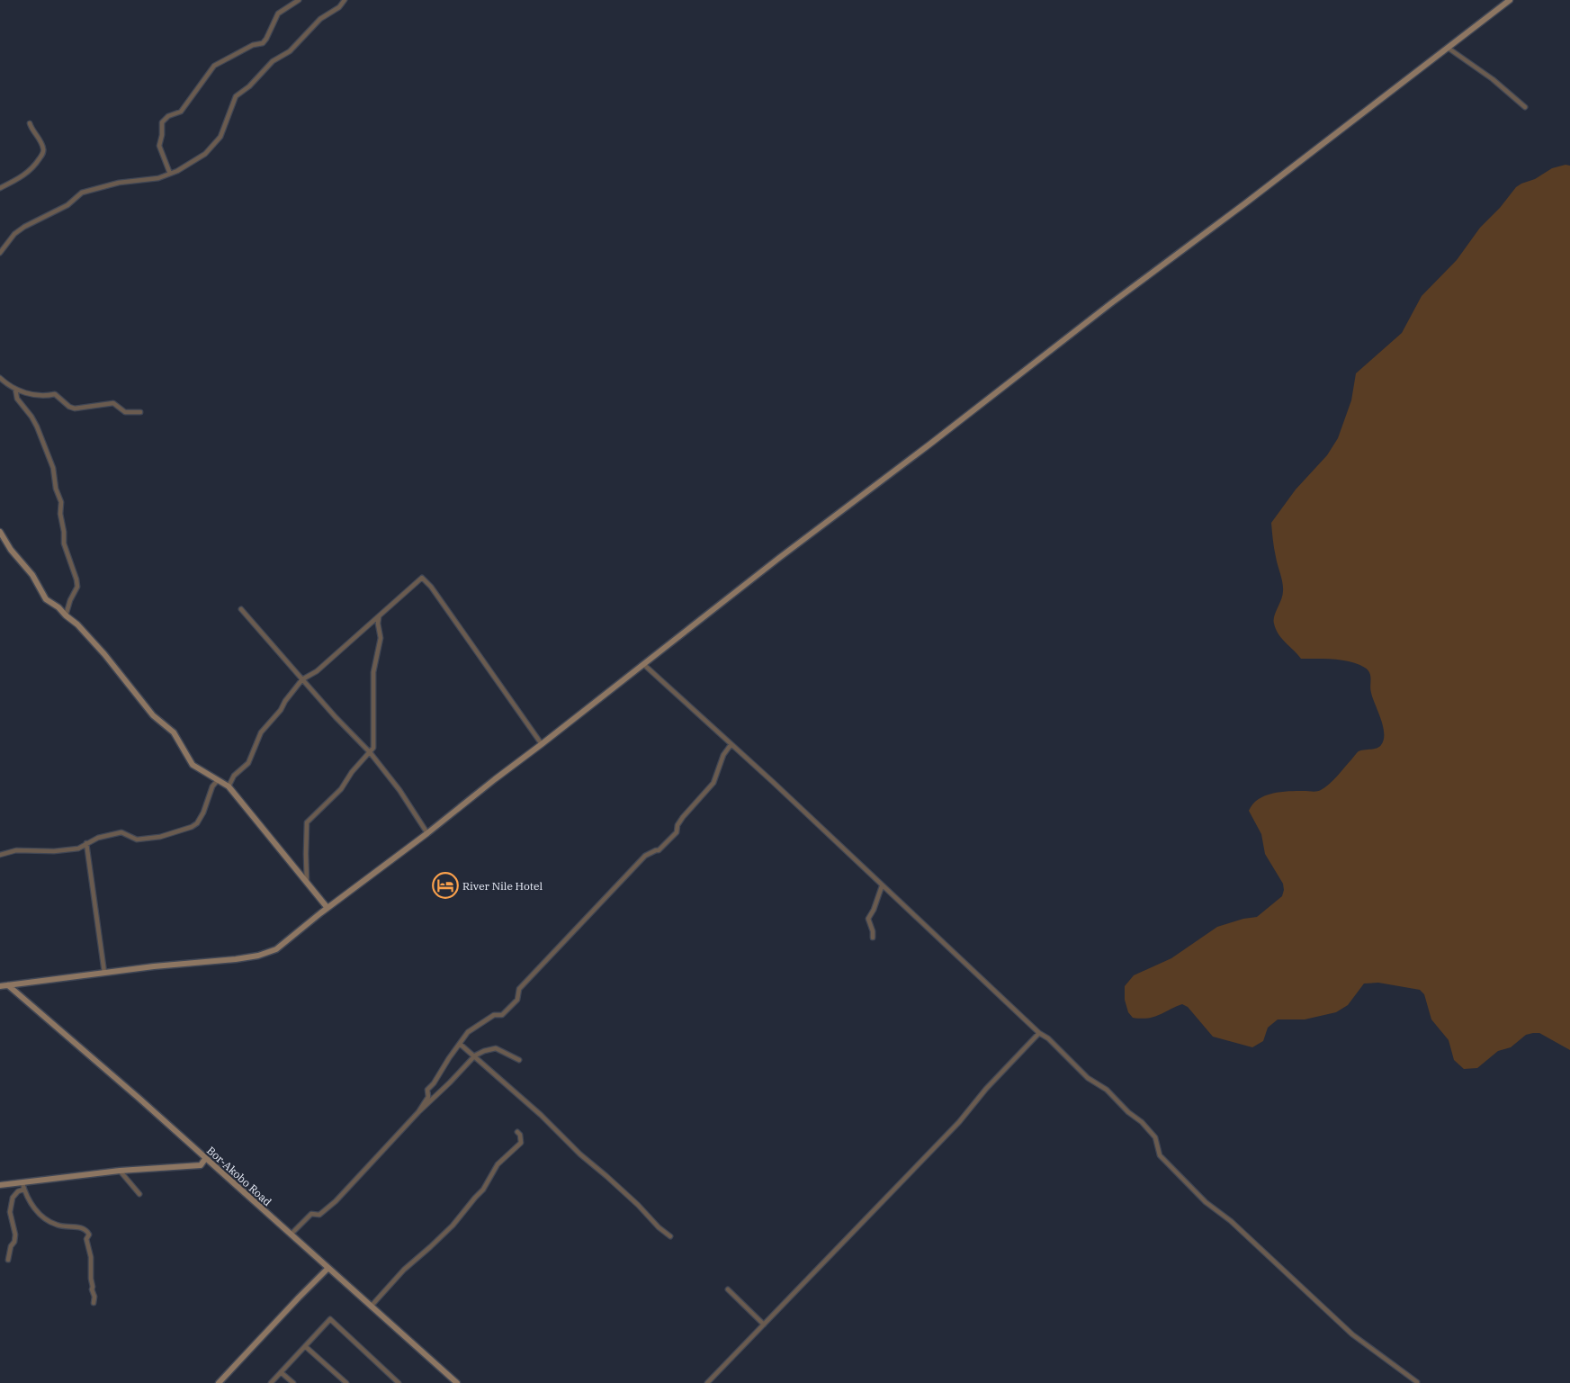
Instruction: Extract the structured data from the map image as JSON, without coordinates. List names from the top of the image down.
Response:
{
  "streets": {
    "street": ["Bor-Akobo Road"]
  },
  "places": {
    "hotel": ["River Nile Hotel"]
  }
}
